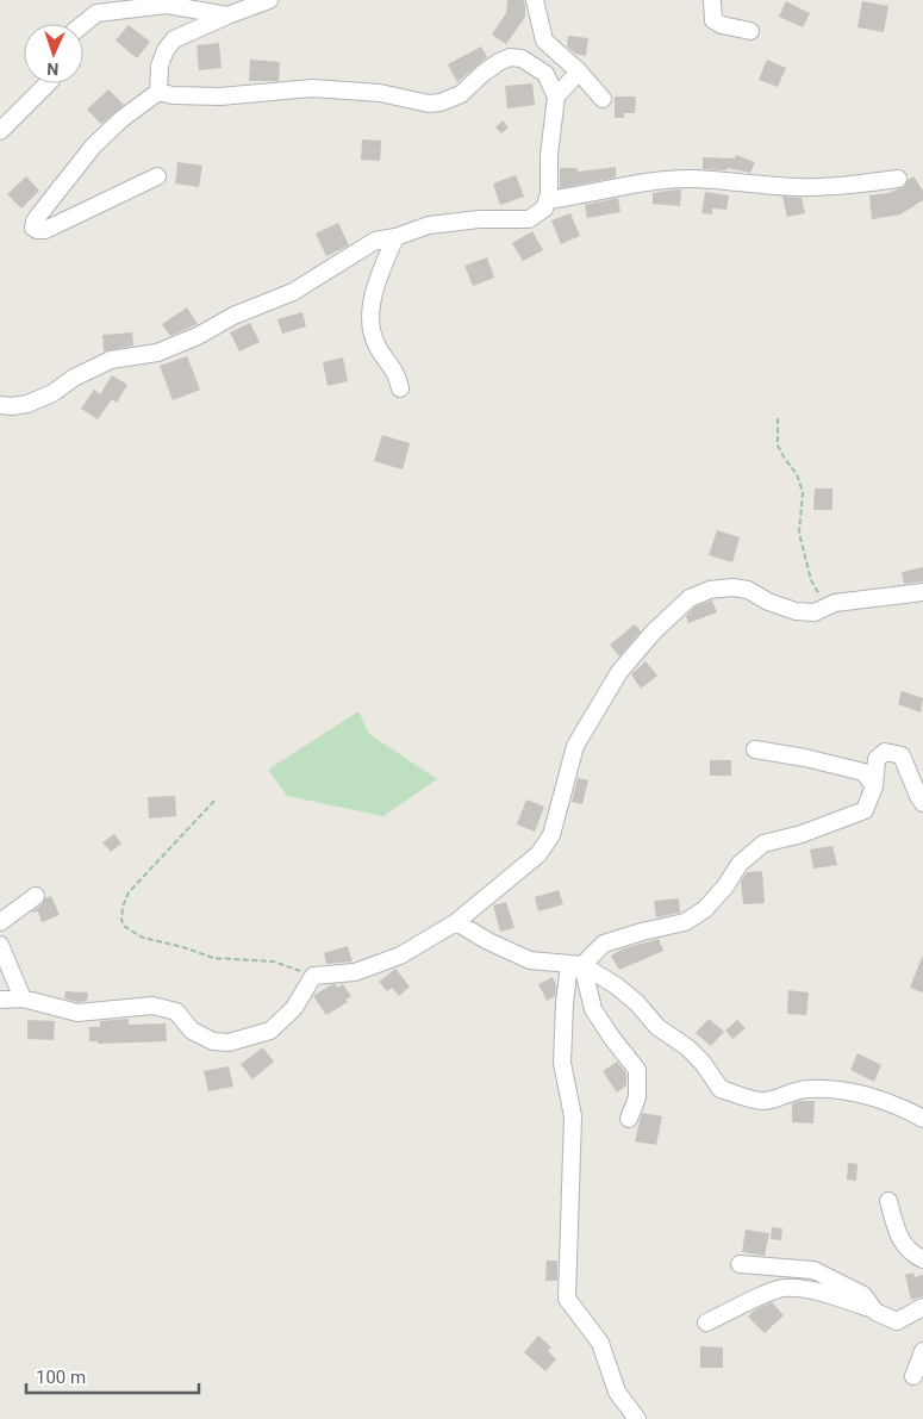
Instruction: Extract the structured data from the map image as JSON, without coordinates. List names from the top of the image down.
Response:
{
  "scale_bar": "100 m",
  "north": "bottom"
}
